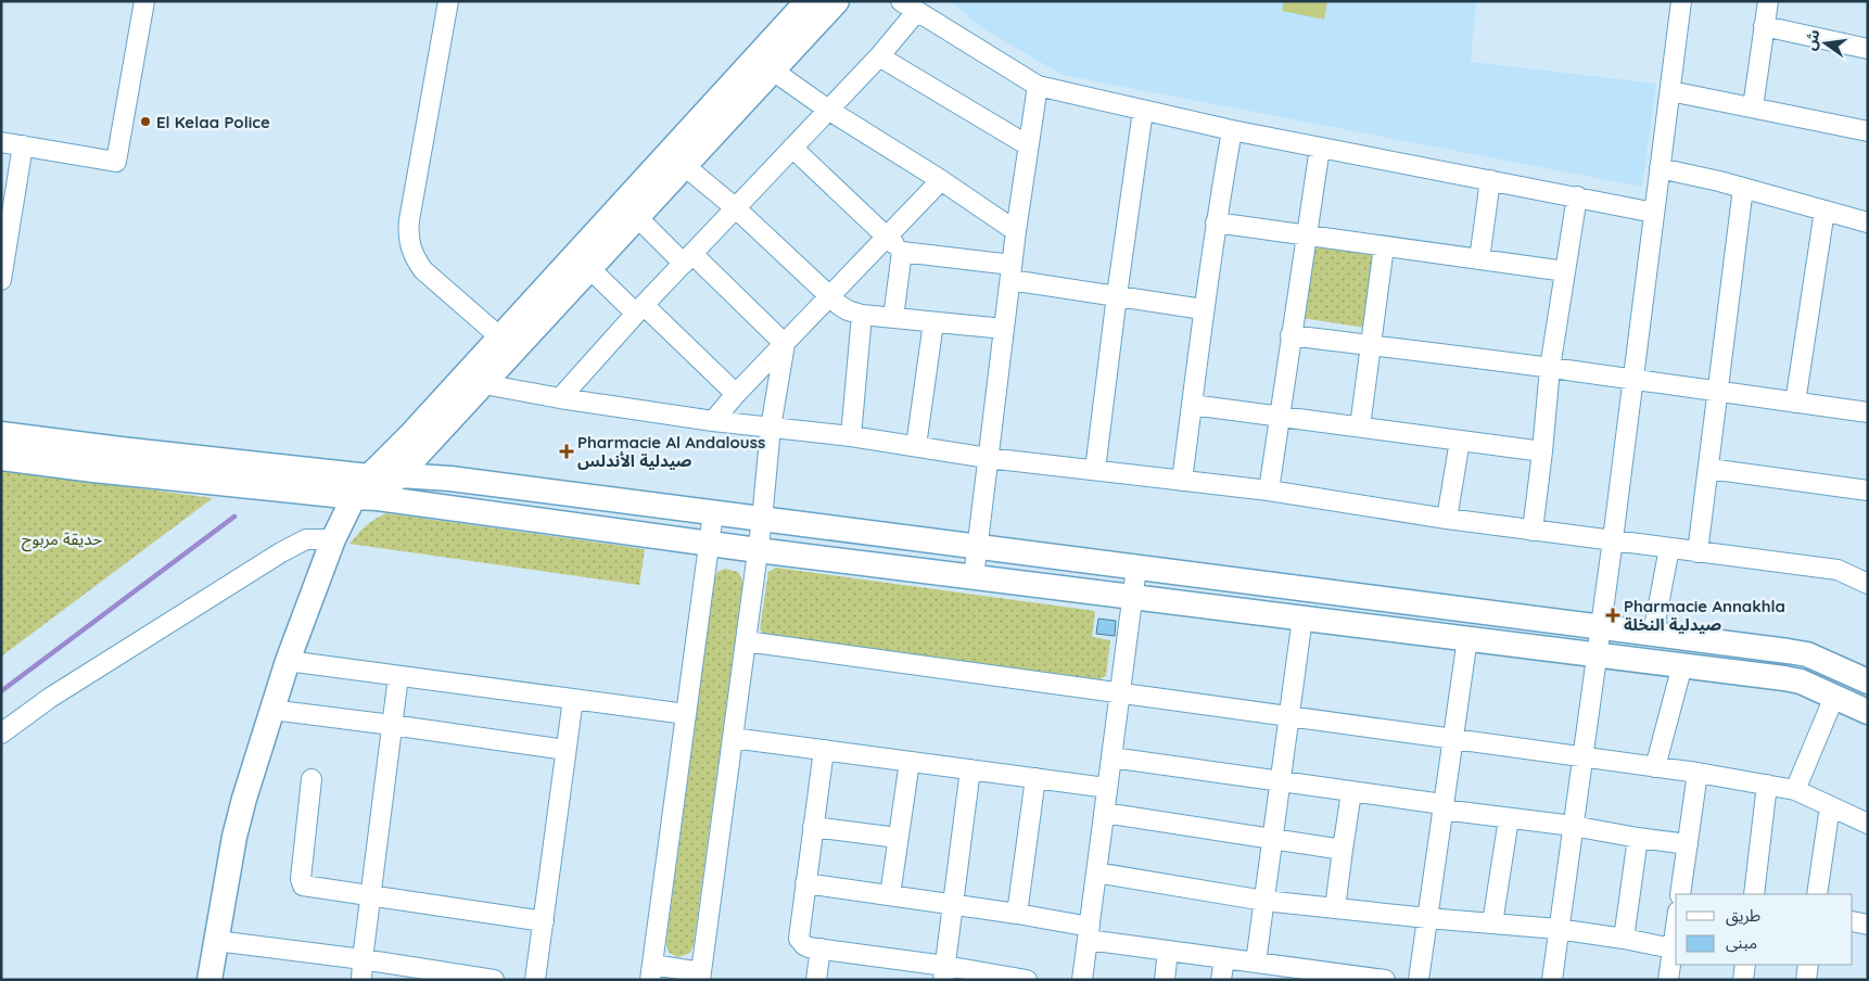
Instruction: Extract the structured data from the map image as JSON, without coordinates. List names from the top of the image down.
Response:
{
  "parks": ["حديقة مربوح"],
  "places": {
    "other": ["El Kelaa Police"],
    "health": ["Pharmacie Al Andalouss صيدلية الأندلس", "Pharmacie Annakhla صيدلية النخلة"]
  },
  "legend": ["طريق", "مبنى"],
  "north": "left"
}
